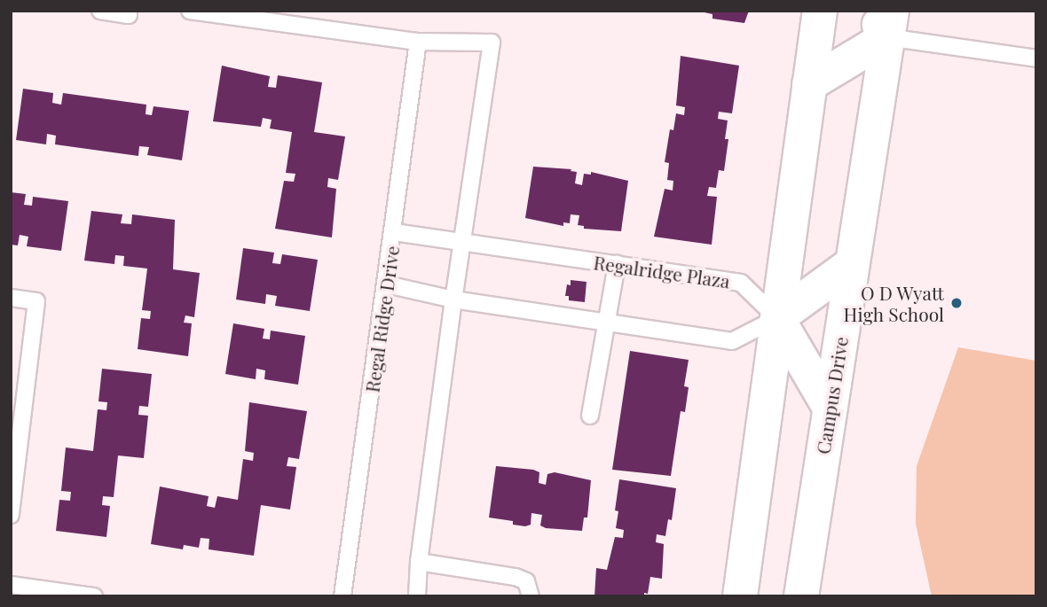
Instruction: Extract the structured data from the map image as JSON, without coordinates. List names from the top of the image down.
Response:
{
  "streets": {
    "main road": ["Campus Drive"],
    "lane": ["Regalridge Plaza", "Regal Ridge Drive"]
  },
  "crossings": [
    ["Regalridge Plaza", "Regal Ridge Drive"]
  ],
  "places": ["O D Wyatt High School"]
}
